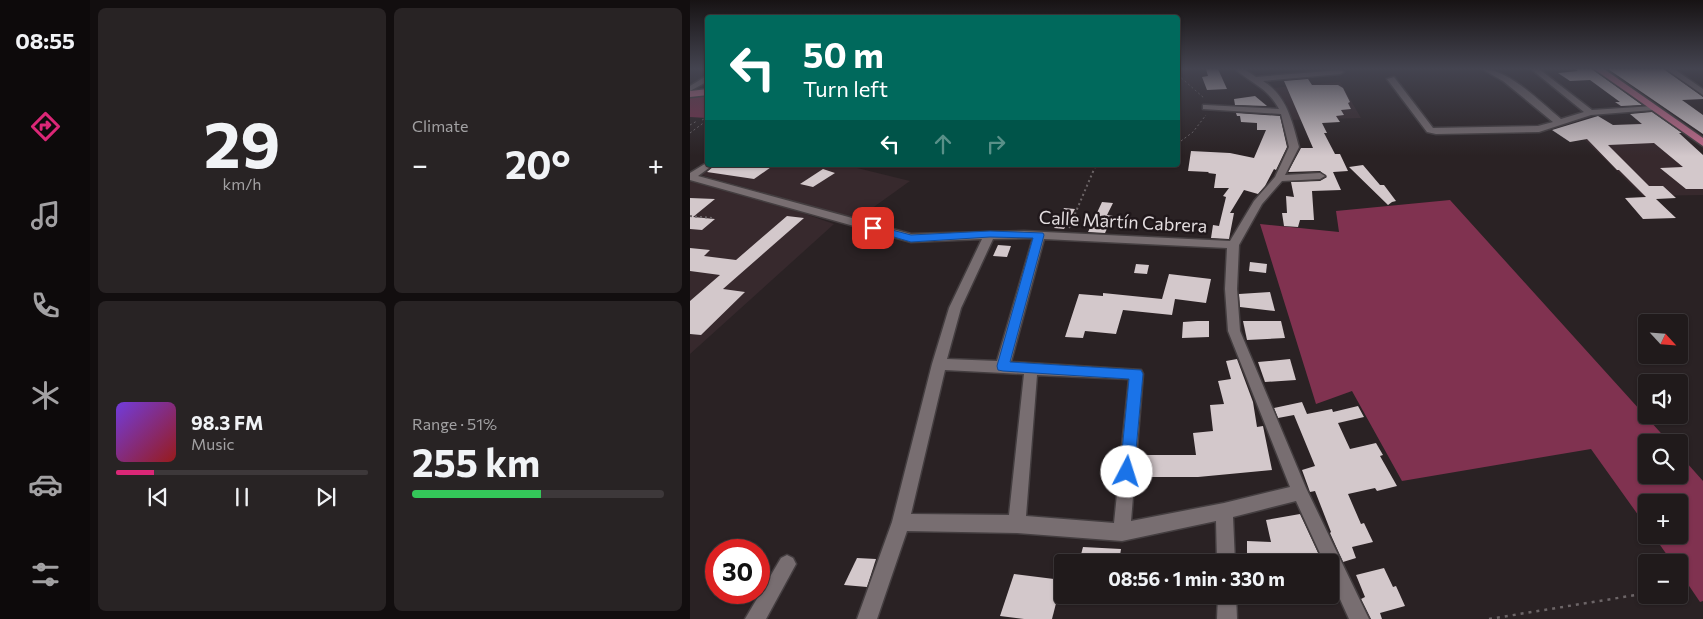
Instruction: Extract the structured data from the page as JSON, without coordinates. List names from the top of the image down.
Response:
{
  "streets": {
    "street": ["Calle Martín Cabrera"]
  },
  "north": "bottom right",
  "page": {
    "tabs": "08:55",
    "tile": [
      ["29", "km/h"],
      "Climate",
      ["Range · 51%", "255 km"]
    ],
    "turn": ["50 m", "Turn left"],
    "heat": ["−", "20°", "+"],
    "map_buttons": ["+", "−"],
    "song": ["98.3 FM", "Music"],
    "limit": "30",
    "trip": "08:56 · 1 min · 330 m"
  }
}
